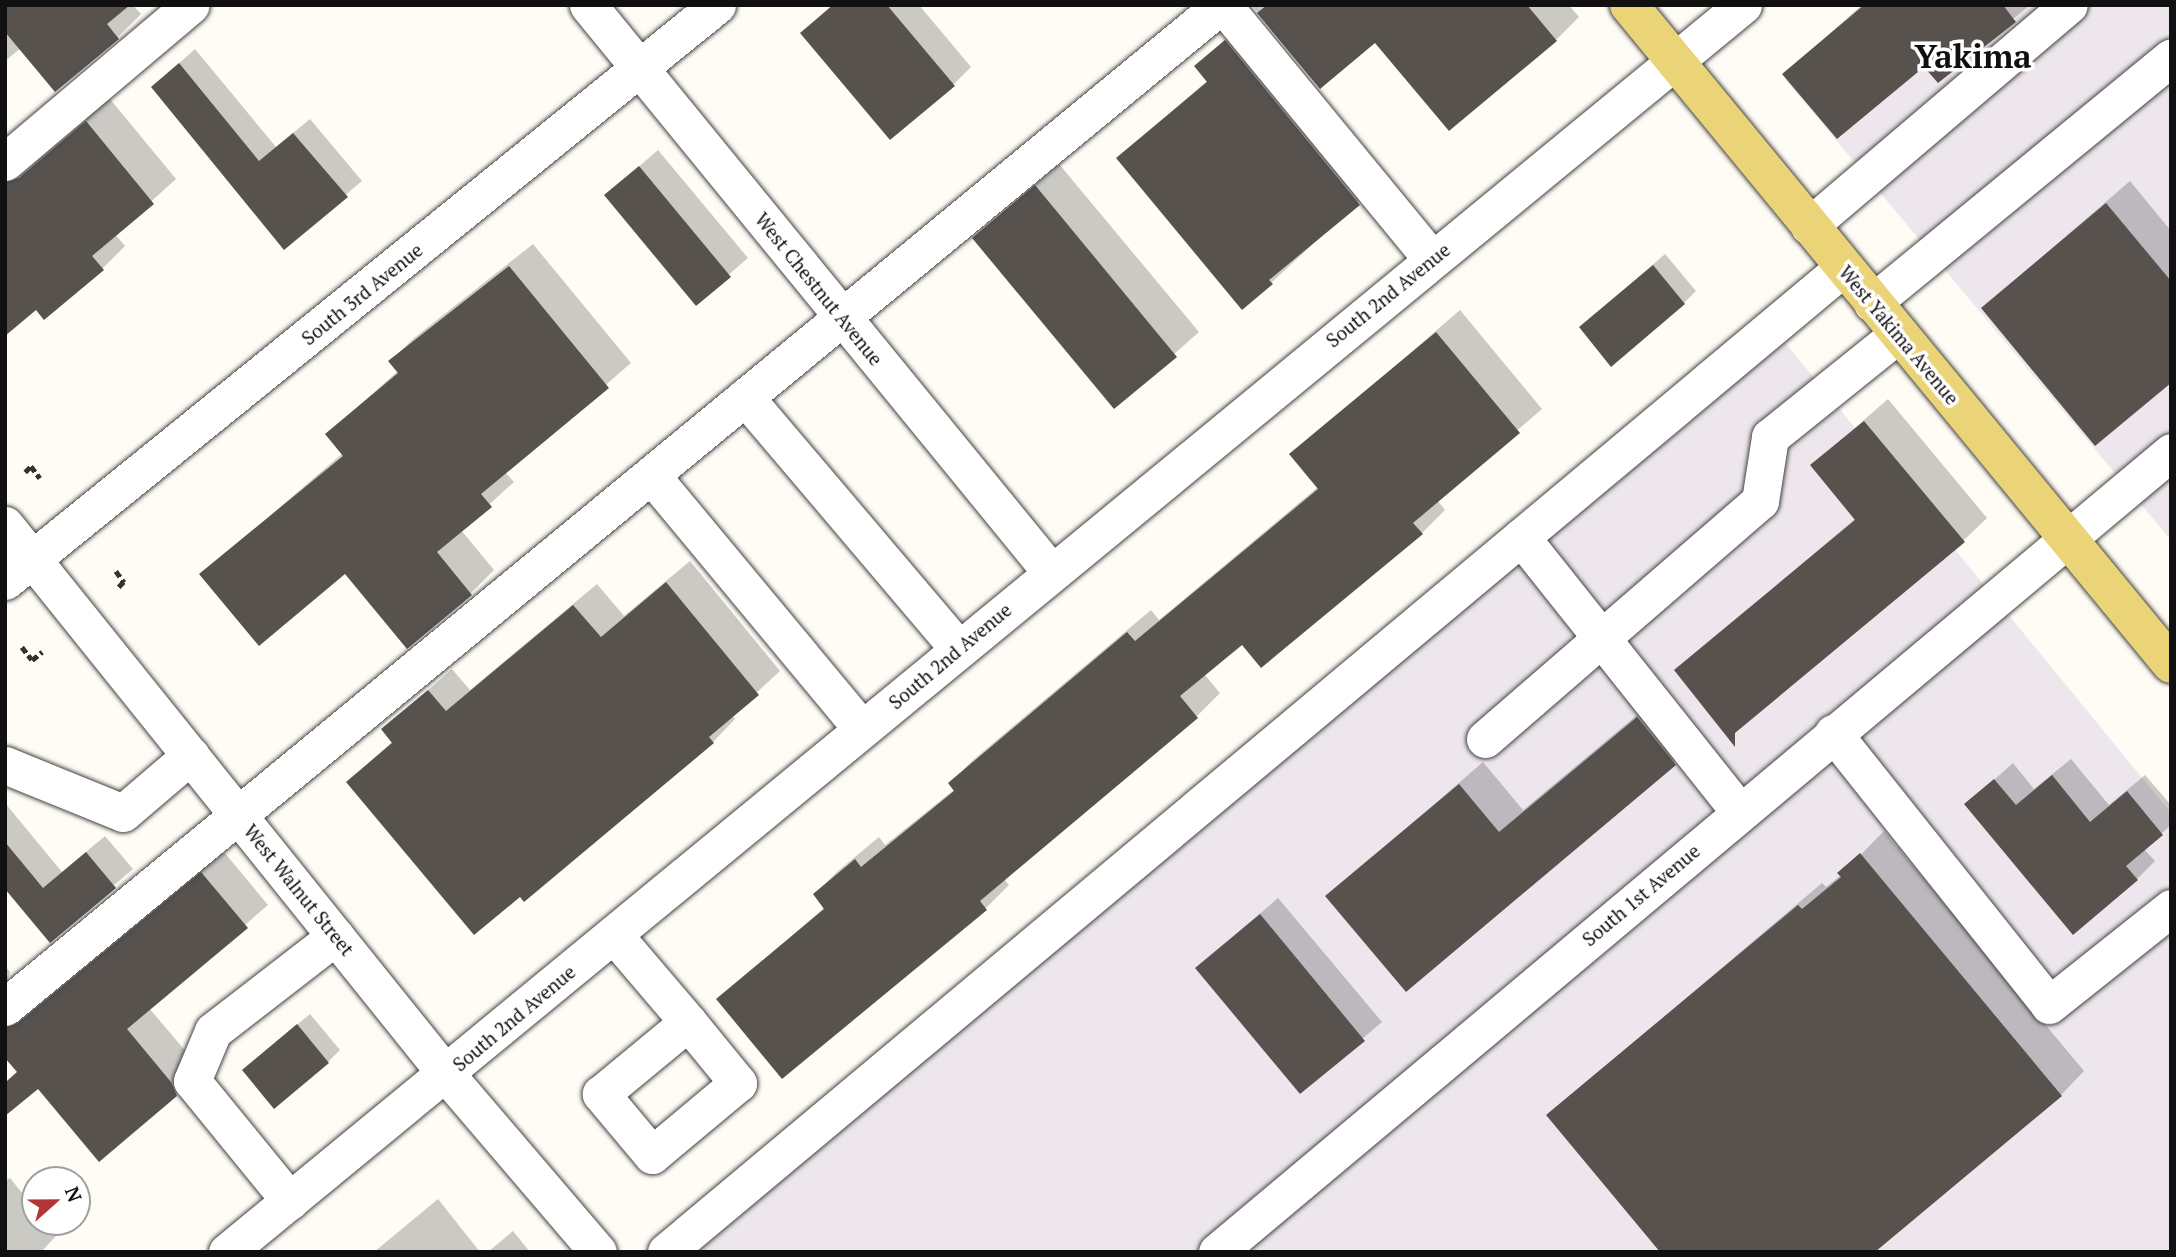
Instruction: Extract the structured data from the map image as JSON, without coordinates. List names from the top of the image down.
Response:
{
  "streets": {
    "main road": ["West Yakima Avenue"],
    "street": [
      "West Chestnut Avenue",
      "South 3rd Avenue",
      "South 2nd Avenue",
      "West Walnut Street",
      "South 1st Avenue"
    ]
  },
  "crossings": [
    ["West Chestnut Avenue", "South 3rd Avenue"],
    ["West Chestnut Avenue", "South 2nd Avenue"],
    ["South 3rd Avenue", "West Walnut Street"],
    ["South 2nd Avenue", "West Yakima Avenue"],
    ["South 2nd Avenue", "West Walnut Street"],
    ["West Yakima Avenue", "South 1st Avenue"]
  ],
  "districts": ["Yakima"],
  "north": "right"
}
